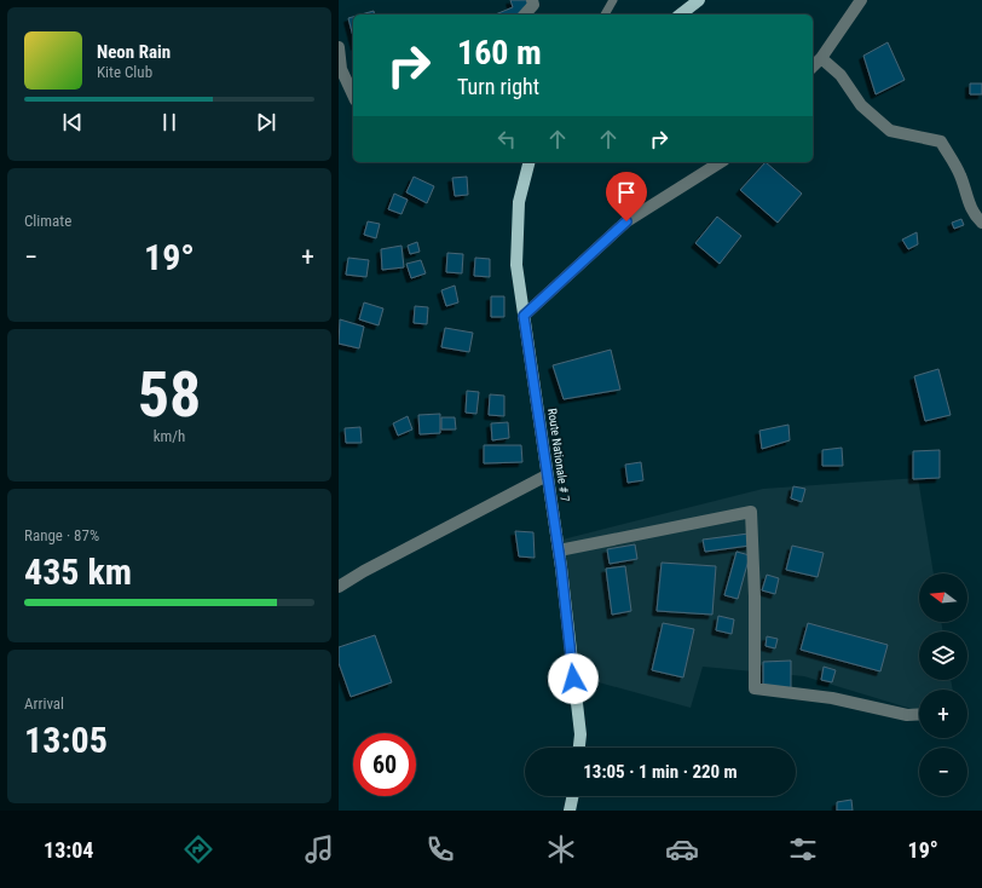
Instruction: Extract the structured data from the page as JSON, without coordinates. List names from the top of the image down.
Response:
{
  "streets": {
    "main road": ["Route Nationale # 7"]
  },
  "north": "left",
  "page": {
    "turn": ["160 m", "Turn right"],
    "song": ["Neon Rain", "Kite Club"],
    "tile": [
      "Climate",
      ["58", "km/h"],
      ["Range · 87%", "435 km"],
      ["Arrival", "13:05"]
    ],
    "heat": ["−", "19°", "+"],
    "map_buttons": ["+", "−"],
    "limit": "60",
    "trip": "13:05 · 1 min · 220 m",
    "tabs": ["13:04", "19°"]
  }
}
